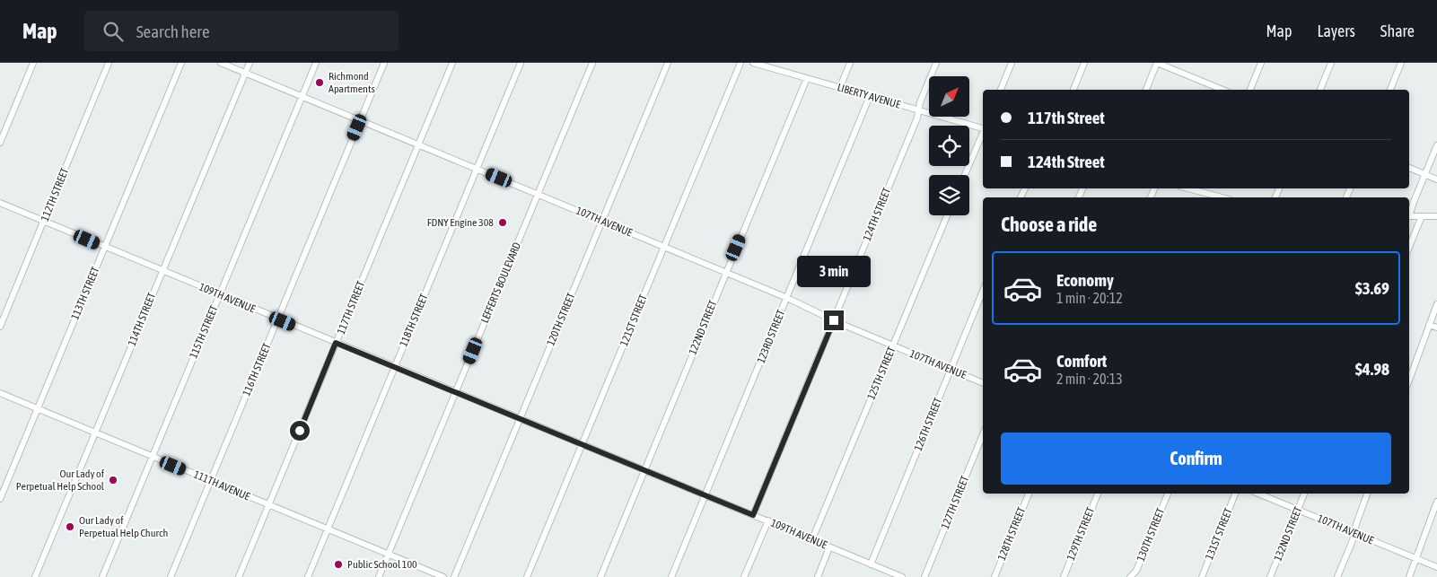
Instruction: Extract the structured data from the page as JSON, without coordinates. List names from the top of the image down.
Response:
{
  "streets": {
    "street": [
      "LIBERTY AVENUE",
      "112TH STREET",
      "124TH STREET",
      "107TH AVENUE",
      "LEFFERTS BOULEVARD",
      "113TH STREET",
      "109TH AVENUE",
      "117TH STREET",
      "114TH STREET",
      "120TH STREET",
      "118TH STREET",
      "121ST STREET",
      "122ND STREET",
      "115TH STREET",
      "123RD STREET",
      "116TH STREET",
      "125TH STREET",
      "126TH STREET",
      "111TH AVENUE",
      "127TH STREET",
      "128TH STREET",
      "129TH STREET",
      "131ST STREET",
      "132ND STREET",
      "130TH STREET"
    ]
  },
  "crossings": [
    ["LIBERTY AVENUE", "124TH STREET"],
    ["LIBERTY AVENUE", "122ND STREET"],
    ["LIBERTY AVENUE", "123RD STREET"],
    ["112TH STREET", "109TH AVENUE"],
    ["124TH STREET", "107TH AVENUE"],
    ["124TH STREET", "109TH AVENUE"],
    ["107TH AVENUE", "LEFFERTS BOULEVARD"],
    ["107TH AVENUE", "117TH STREET"],
    ["107TH AVENUE", "114TH STREET"],
    ["107TH AVENUE", "120TH STREET"],
    ["107TH AVENUE", "118TH STREET"],
    ["107TH AVENUE", "121ST STREET"],
    ["107TH AVENUE", "122ND STREET"],
    ["107TH AVENUE", "115TH STREET"],
    ["107TH AVENUE", "123RD STREET"],
    ["107TH AVENUE", "116TH STREET"],
    ["107TH AVENUE", "125TH STREET"],
    ["107TH AVENUE", "126TH STREET"],
    ["107TH AVENUE", "132ND STREET"],
    ["LEFFERTS BOULEVARD", "109TH AVENUE"],
    ["LEFFERTS BOULEVARD", "111TH AVENUE"],
    ["113TH STREET", "109TH AVENUE"],
    ["113TH STREET", "111TH AVENUE"],
    ["109TH AVENUE", "117TH STREET"],
    ["109TH AVENUE", "114TH STREET"],
    ["109TH AVENUE", "120TH STREET"],
    ["109TH AVENUE", "118TH STREET"],
    ["109TH AVENUE", "121ST STREET"],
    ["109TH AVENUE", "122ND STREET"],
    ["109TH AVENUE", "115TH STREET"],
    ["109TH AVENUE", "123RD STREET"],
    ["109TH AVENUE", "116TH STREET"],
    ["109TH AVENUE", "125TH STREET"],
    ["109TH AVENUE", "126TH STREET"],
    ["117TH STREET", "111TH AVENUE"],
    ["114TH STREET", "111TH AVENUE"],
    ["118TH STREET", "111TH AVENUE"],
    ["115TH STREET", "111TH AVENUE"],
    ["116TH STREET", "111TH AVENUE"]
  ],
  "places": [
    "Richmond Apartments",
    "FDNY Engine 308",
    "Our Lady of Perpetual Help School",
    "Our Lady of Perpetual Help Church",
    "Public School 100"
  ],
  "north": "top right",
  "page": {
    "header": "Map",
    "search": "Search here",
    "nav": ["Map", "Layers", "Share"],
    "banner": ["117th Street", "124th Street"],
    "heading": "Choose a ride",
    "list": [
      {
        "name": "Economy",
        "note": "1 min · 20:12",
        "value": "$3.69"
      },
      {
        "name": "Comfort",
        "note": "2 min · 20:13",
        "value": "$4.98"
      }
    ],
    "bubble": "3 min",
    "buttons": "Confirm"
  }
}
